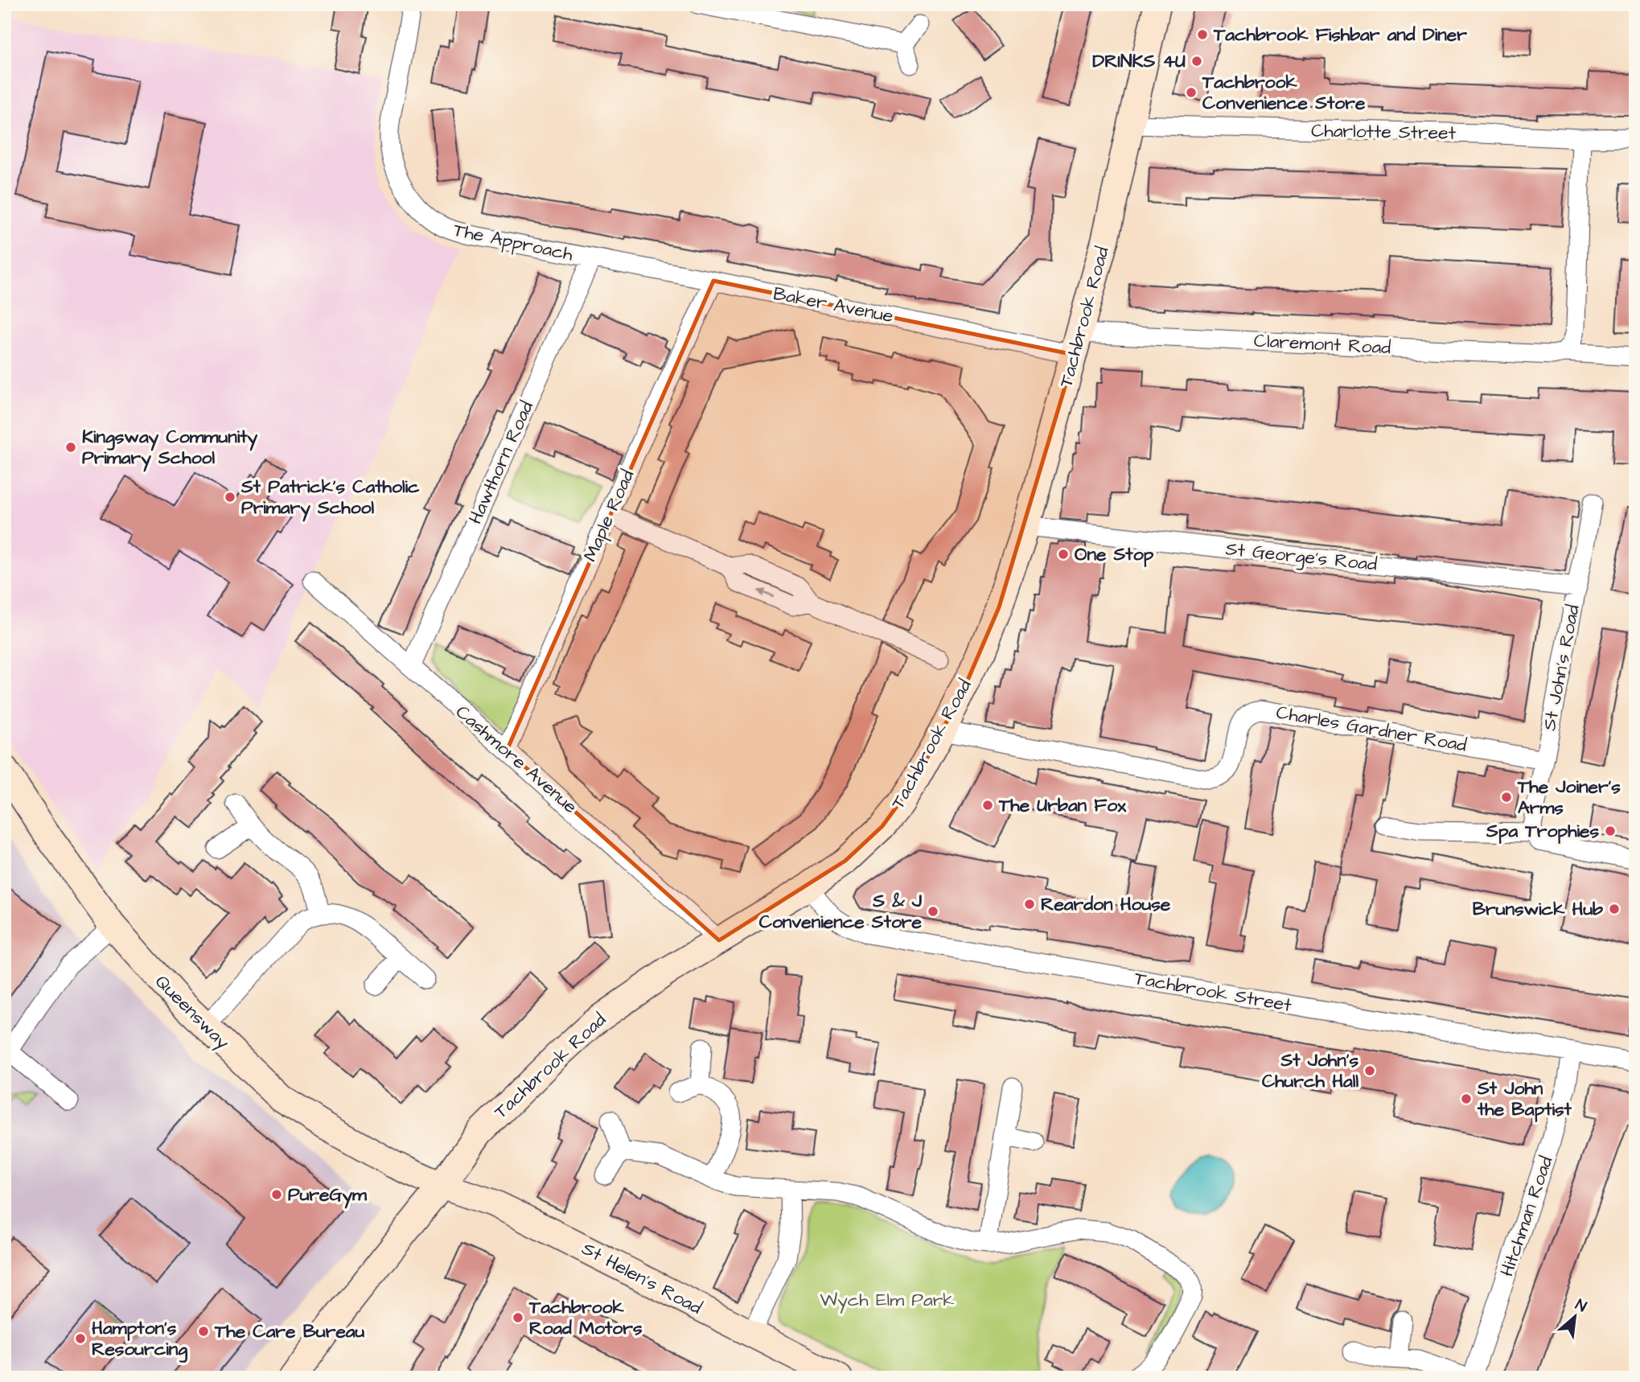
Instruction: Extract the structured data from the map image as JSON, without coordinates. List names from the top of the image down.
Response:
{
  "streets": {
    "main road": ["Tachbrook Road", "Queensway", "St Helen's Road"],
    "street": [
      "Charlotte Street",
      "The Approach",
      "Baker Avenue",
      "Claremont Road",
      "Hawthorn Road",
      "Maple Road",
      "St George's Road",
      "St John's Road",
      "Charles Gardner Road",
      "Cashmore Avenue",
      "Tachbrook Street",
      "Hitchman Road"
    ]
  },
  "crossings": [
    ["Charlotte Street", "Tachbrook Road"],
    ["The Approach", "Baker Avenue"],
    ["The Approach", "Hawthorn Road"],
    ["Baker Avenue", "Tachbrook Road"],
    ["Baker Avenue", "Claremont Road"],
    ["Baker Avenue", "Hawthorn Road"],
    ["Baker Avenue", "Maple Road"],
    ["Tachbrook Road", "Claremont Road"],
    ["Tachbrook Road", "St George's Road"],
    ["Tachbrook Road", "Charles Gardner Road"],
    ["Tachbrook Road", "Cashmore Avenue"],
    ["Tachbrook Road", "Tachbrook Street"],
    ["Tachbrook Road", "Queensway"],
    ["Tachbrook Road", "St Helen's Road"],
    ["Hawthorn Road", "Cashmore Avenue"],
    ["Maple Road", "Cashmore Avenue"],
    ["St George's Road", "St John's Road"],
    ["St John's Road", "Charles Gardner Road"],
    ["Tachbrook Street", "Hitchman Road"],
    ["Queensway", "St Helen's Road"]
  ],
  "parks": ["Wych Elm Park"],
  "places": [
    "Tachbrook Fishbar and Diner",
    "DRINKS 4U",
    "Tachbrook Convenience Store",
    "Kingsway Community Primary School",
    "St Patrick's Catholic Primary School",
    "One Stop",
    "The Joiner's Arms",
    "The Urban Fox",
    "Spa Trophies",
    "Reardon House",
    "Brunswick Hub",
    "S & J Convenience Store",
    "St John's Church Hall",
    "St John the Baptist",
    "PureGym",
    "Tachbrook Road Motors",
    "The Care Bureau",
    "Hampton's Resourcing"
  ],
  "north": "top right"
}
